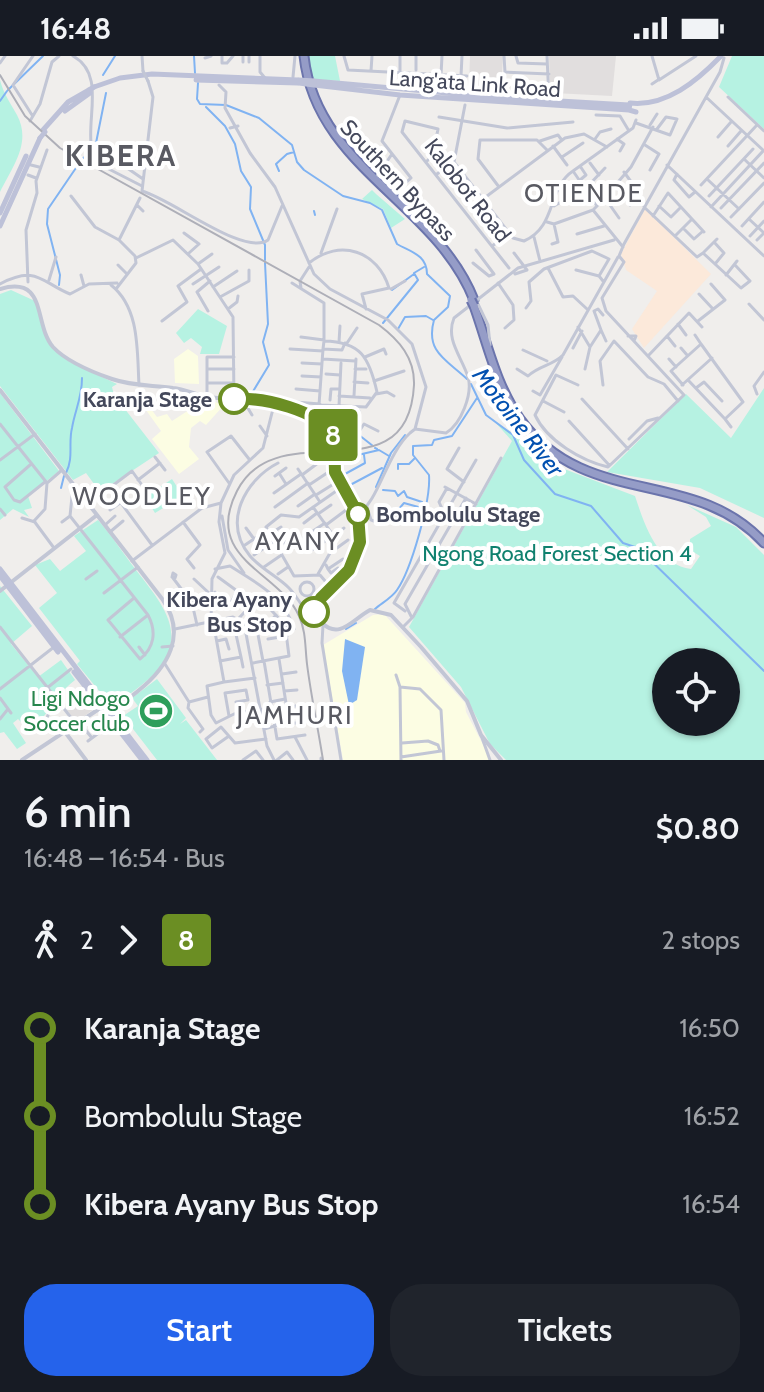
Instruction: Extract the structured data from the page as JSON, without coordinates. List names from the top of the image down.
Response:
{
  "streets": {
    "highway": ["Southern Bypass"],
    "main road": ["Lang'ata Link Road"],
    "street": ["Kalobot Road"]
  },
  "districts": [
    "KIBERA",
    "OTIENDE",
    "WOODLEY",
    "AYANY",
    "JAMHURI"
  ],
  "water": ["Motoine River"],
  "parks": ["Ngong Road Forest Section 4"],
  "places": {
    "other": ["Karanja Stage", "Bombolulu Stage", "Kibera Ayany Bus Stop"],
    "sports": ["Ligi Ndogo Soccer club"]
  },
  "lines": ["bus line 8"],
  "page": {
    "status": "16:48",
    "on_map": "8",
    "heading": ["6 min", "16:48 – 16:54 · Bus", "$0.80"],
    "legs": ["2", "8", "2 stops"],
    "list": [
      {
        "name": "Karanja Stage",
        "value": "16:50"
      },
      {
        "name": "Bombolulu Stage",
        "value": "16:52"
      },
      {
        "name": "Kibera Ayany Bus Stop",
        "value": "16:54"
      }
    ],
    "buttons": ["Start", "Tickets"]
  }
}
